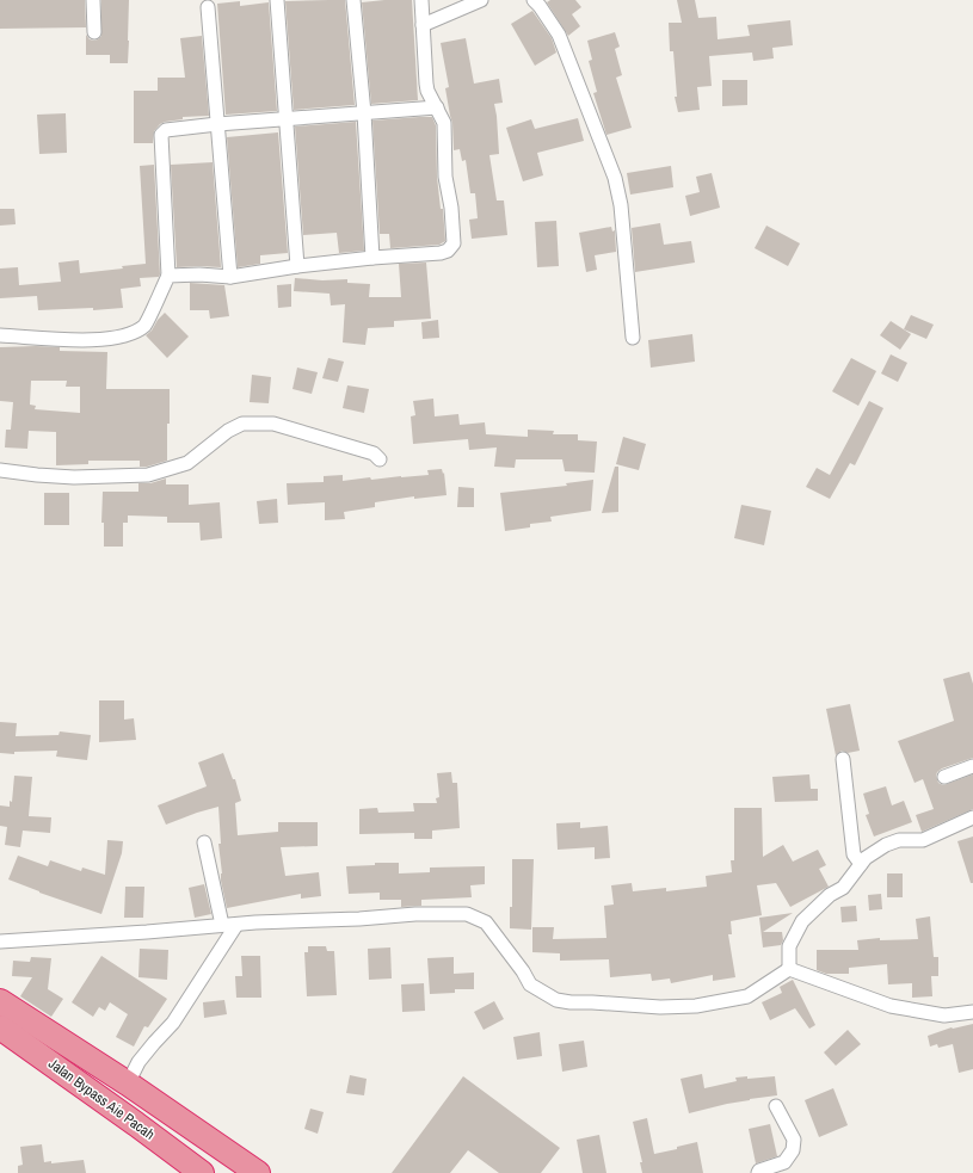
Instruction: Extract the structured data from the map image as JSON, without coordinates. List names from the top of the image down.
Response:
{
  "streets": {
    "highway": ["Jalan Bypass Aie Pacah"]
  }
}
